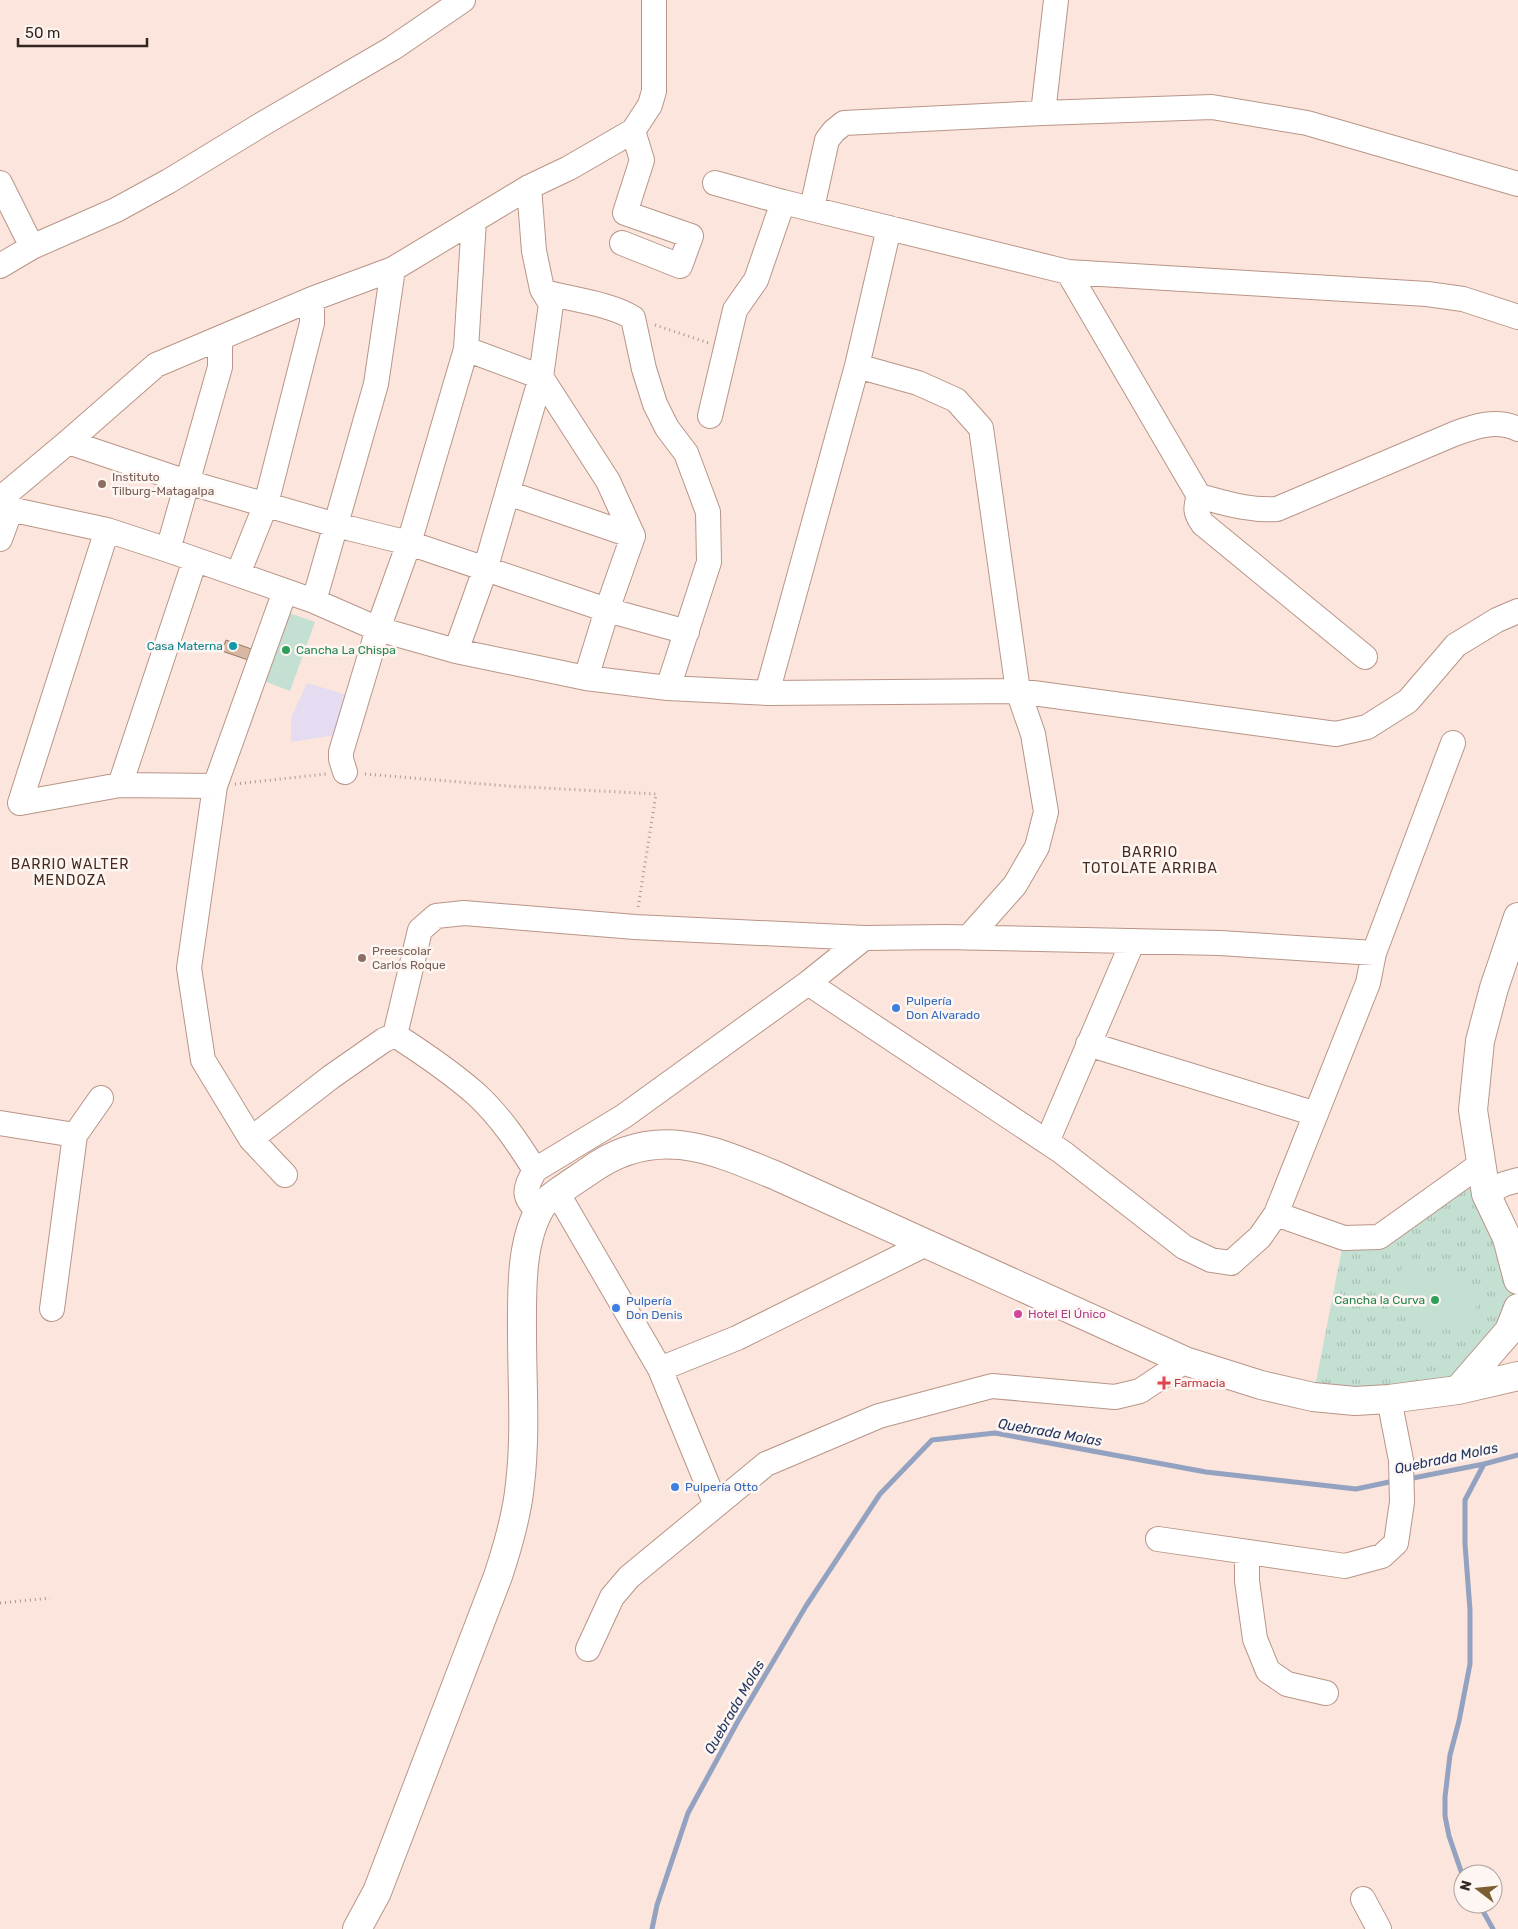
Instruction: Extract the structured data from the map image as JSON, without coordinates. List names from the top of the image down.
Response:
{
  "districts": ["BARRIO TOTOLATE ARRIBA", "BARRIO WALTER MENDOZA"],
  "water": ["Quebrada Molas"],
  "places": {
    "other": [
      "Instituto Tilburg-Matagalpa",
      "Casa Materna",
      "Cancha La Chispa",
      "Preescolar Carlos Roque",
      "Pulpería Don Alvarado",
      "Cancha la Curva",
      "Pulpería Don Denis",
      "Hotel El Único",
      "Pulpería Otto"
    ],
    "health": ["Farmacia"]
  },
  "scale_bar": "50 m",
  "north": "left"
}
